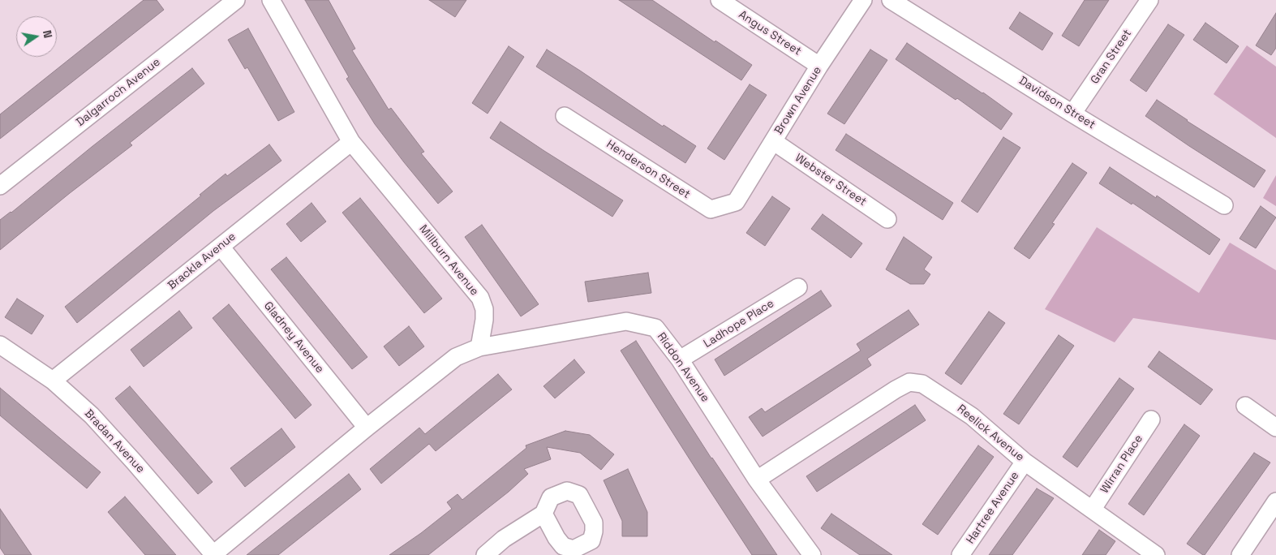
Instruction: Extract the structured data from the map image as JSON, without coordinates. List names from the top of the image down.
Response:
{
  "streets": {
    "street": [
      "Angus Street",
      "Gran Street",
      "Dalgarroch Avenue",
      "Brown Avenue",
      "Davidson Street",
      "Henderson Street",
      "Webster Street",
      "Millburn Avenue",
      "Brackla Avenue",
      "Ladhope Place",
      "Gladney Avenue",
      "Riddon Avenue",
      "Reelick Avenue",
      "Bradan Avenue",
      "Wirran Place",
      "Hartree Avenue"
    ]
  },
  "crossings": [
    ["Angus Street", "Brown Avenue"],
    ["Gran Street", "Davidson Street"],
    ["Brown Avenue", "Henderson Street"],
    ["Brown Avenue", "Webster Street"],
    ["Millburn Avenue", "Brackla Avenue"],
    ["Millburn Avenue", "Riddon Avenue"],
    ["Brackla Avenue", "Gladney Avenue"],
    ["Brackla Avenue", "Bradan Avenue"],
    ["Ladhope Place", "Riddon Avenue"],
    ["Riddon Avenue", "Reelick Avenue"],
    ["Reelick Avenue", "Wirran Place"],
    ["Reelick Avenue", "Hartree Avenue"]
  ],
  "north": "right"
}
